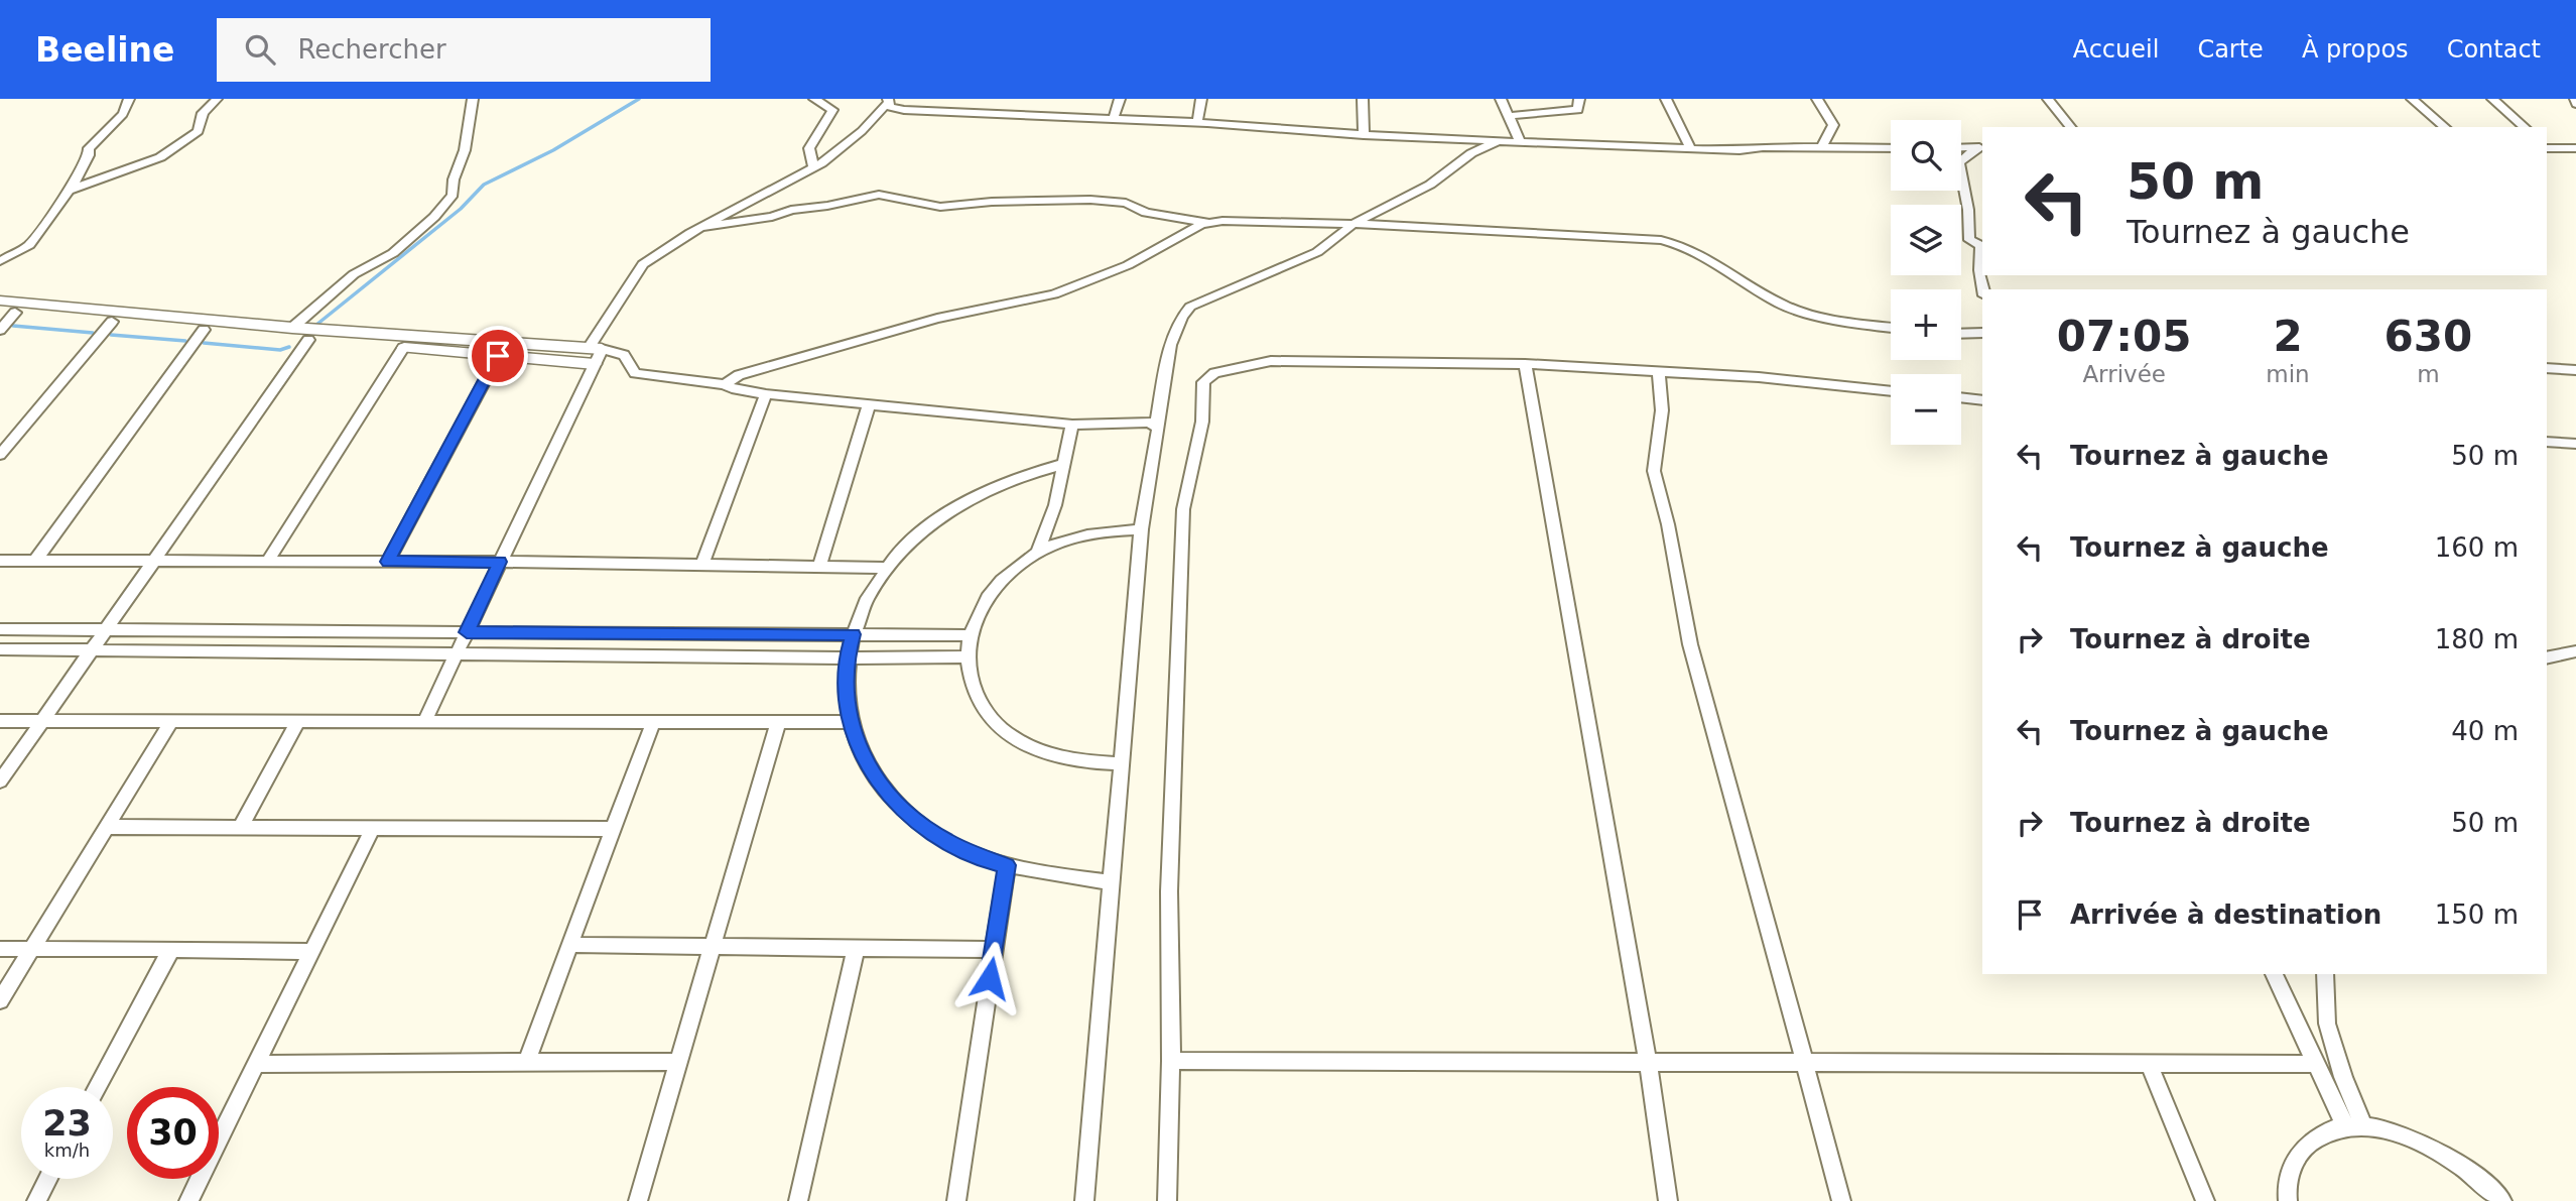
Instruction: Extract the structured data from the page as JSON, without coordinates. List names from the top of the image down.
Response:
{
  "page": {
    "header": "Beeline",
    "search": "Rechercher",
    "nav": [
      "Accueil",
      "Carte",
      "À propos",
      "Contact"
    ],
    "map_buttons": ["+", "−"],
    "turn": ["50 m", "Tournez à gauche"],
    "eta": [
      "07:05",
      "Arrivée",
      "2",
      "min",
      "630",
      "m"
    ],
    "list": [
      {
        "name": "Tournez à gauche",
        "value": "50 m"
      },
      {
        "name": "Tournez à gauche",
        "value": "160 m"
      },
      {
        "name": "Tournez à droite",
        "value": "180 m"
      },
      {
        "name": "Tournez à gauche",
        "value": "40 m"
      },
      {
        "name": "Tournez à droite",
        "value": "50 m"
      },
      {
        "name": "Arrivée à destination",
        "value": "150 m"
      }
    ],
    "speed": "23 km/h",
    "limit": "30"
  }
}
